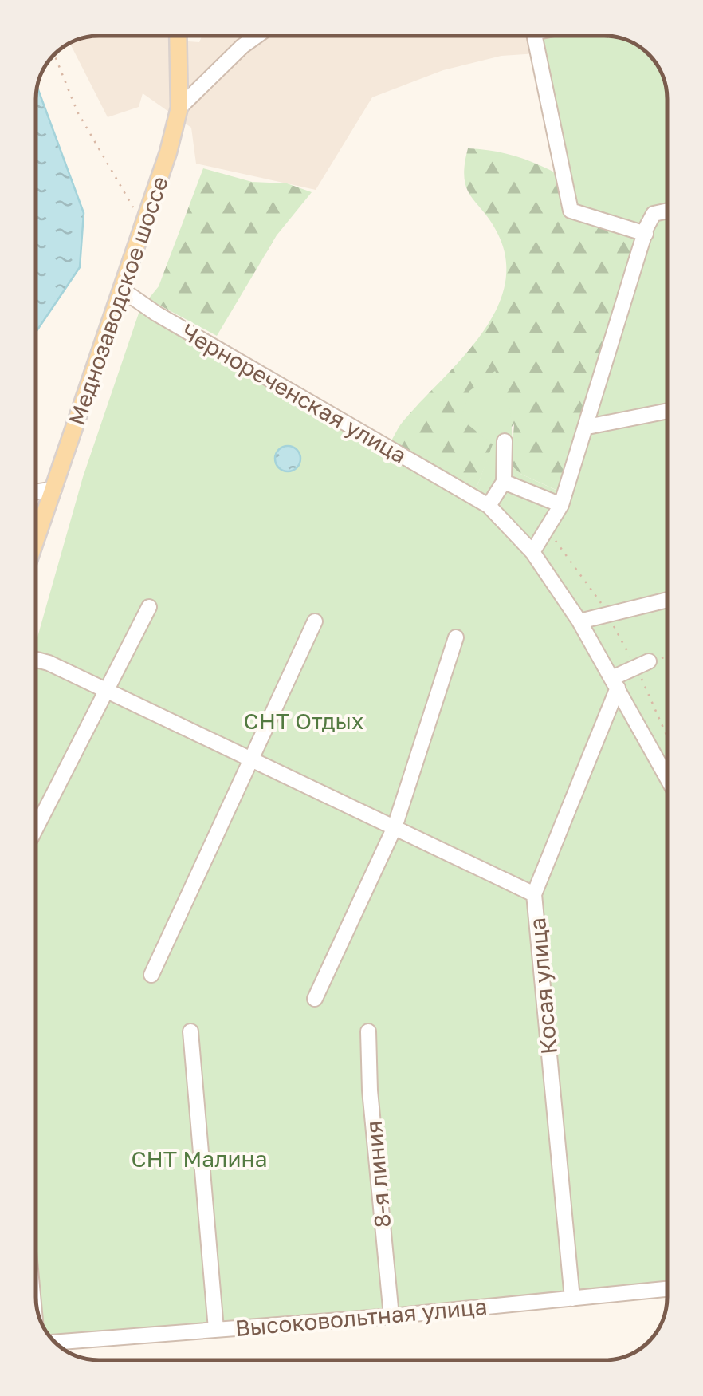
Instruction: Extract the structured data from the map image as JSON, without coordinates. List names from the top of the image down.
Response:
{
  "streets": {
    "main road": ["Меднозаводское шоссе"],
    "street": [
      "Чернореченская улица",
      "Косая улица",
      "8-я линия",
      "Высоковольтная улица"
    ]
  },
  "crossings": [
    ["Меднозаводское шоссе", "Чернореченская улица"],
    ["Чернореченская улица", "Косая улица"],
    ["Косая улица", "Высоковольтная улица"],
    ["8-я линия", "Высоковольтная улица"]
  ],
  "parks": ["СНТ Отдых", "СНТ Малина"]
}
